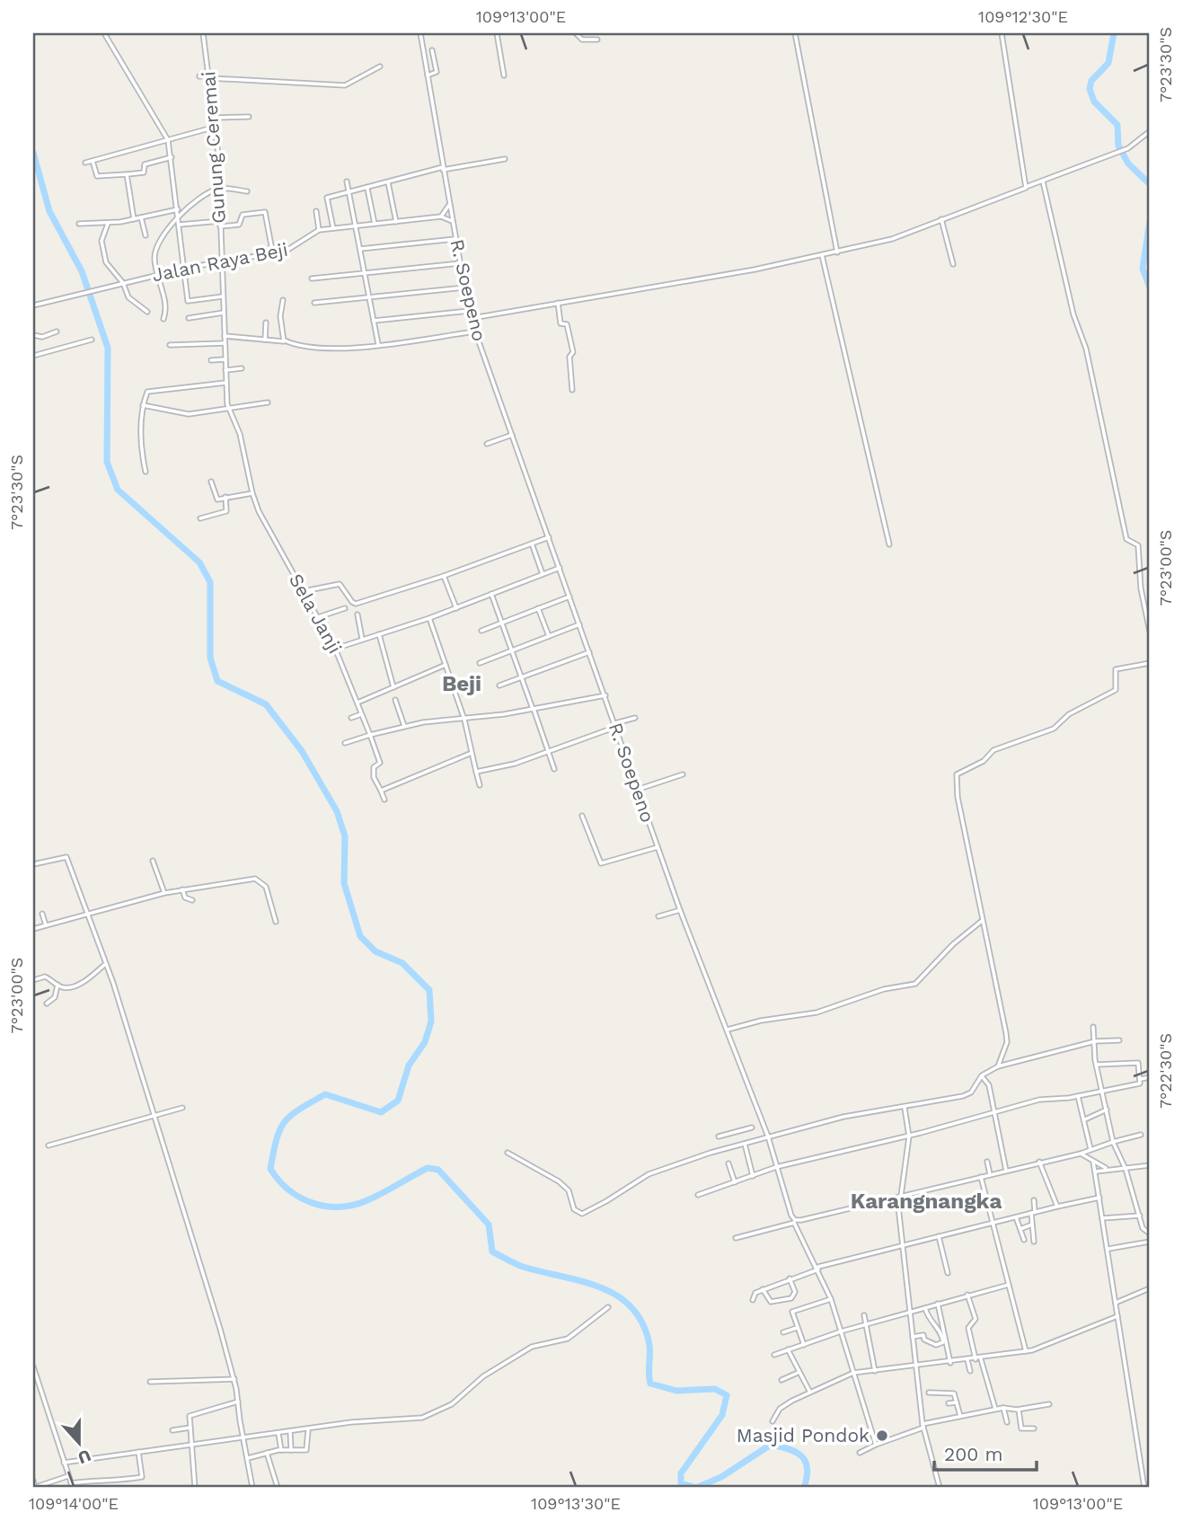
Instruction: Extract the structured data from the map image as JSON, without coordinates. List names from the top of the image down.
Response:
{
  "streets": {
    "street": [
      "Gunung Ceremai",
      "Jalan Raya Beji",
      "R. Soepeno",
      "Sela Janji"
    ]
  },
  "crossings": [
    ["Gunung Ceremai", "Jalan Raya Beji"],
    ["Gunung Ceremai", "Sela Janji"],
    ["Jalan Raya Beji", "Sela Janji"]
  ],
  "districts": ["Beji", "Karangnangka"],
  "places": ["Masjid Pondok"],
  "scale_bar": "200 m",
  "north": "bottom",
  "coordinates": [
    "109°13'00\"E",
    "109°12'30\"E",
    "7°23'30\"S",
    "7°23'00\"S",
    "7°22'30\"S",
    "109°14'00\"E",
    "109°13'30\"E"
  ]
}
